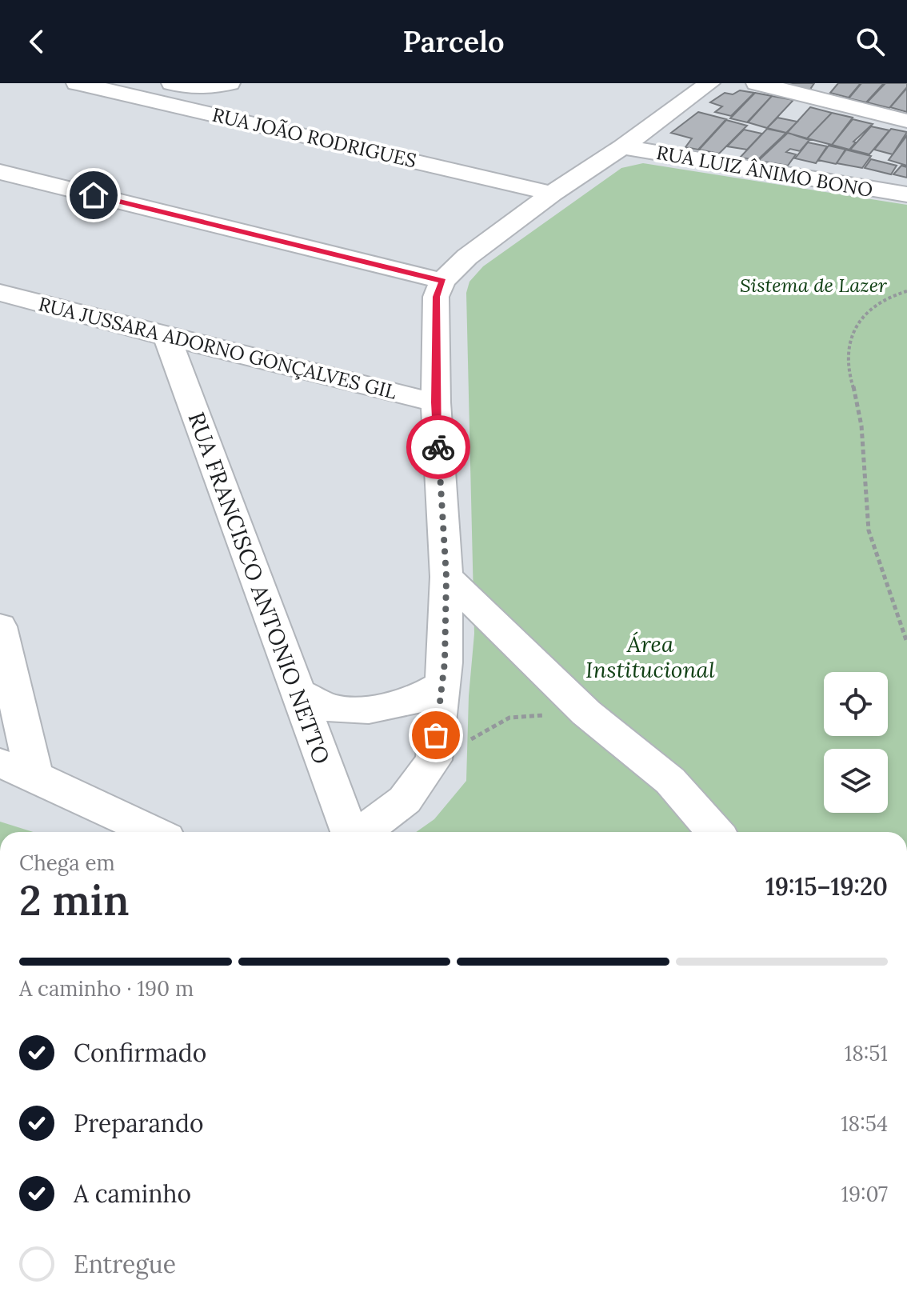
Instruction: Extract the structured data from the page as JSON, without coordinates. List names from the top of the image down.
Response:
{
  "streets": {
    "street": [
      "RUA JOÃO RODRIGUES",
      "RUA LUIZ ÂNIMO BONO",
      "RUA JUSSARA ADORNO GONÇALVES GIL",
      "RUA FRANCISCO ANTONIO NETTO"
    ]
  },
  "crossings": [
    ["RUA JUSSARA ADORNO GONÇALVES GIL", "RUA FRANCISCO ANTONIO NETTO"]
  ],
  "parks": ["Sistema de Lazer", "Área Institucional"],
  "page": {
    "header": "Parcelo",
    "heading": ["2 min", "Chega em", "19:15–19:20"],
    "bar": "A caminho · 190 m",
    "list": [
      ["Confirmado", "18:51"],
      ["Preparando", "18:54"],
      ["A caminho", "19:07"],
      "Entregue"
    ]
  }
}
